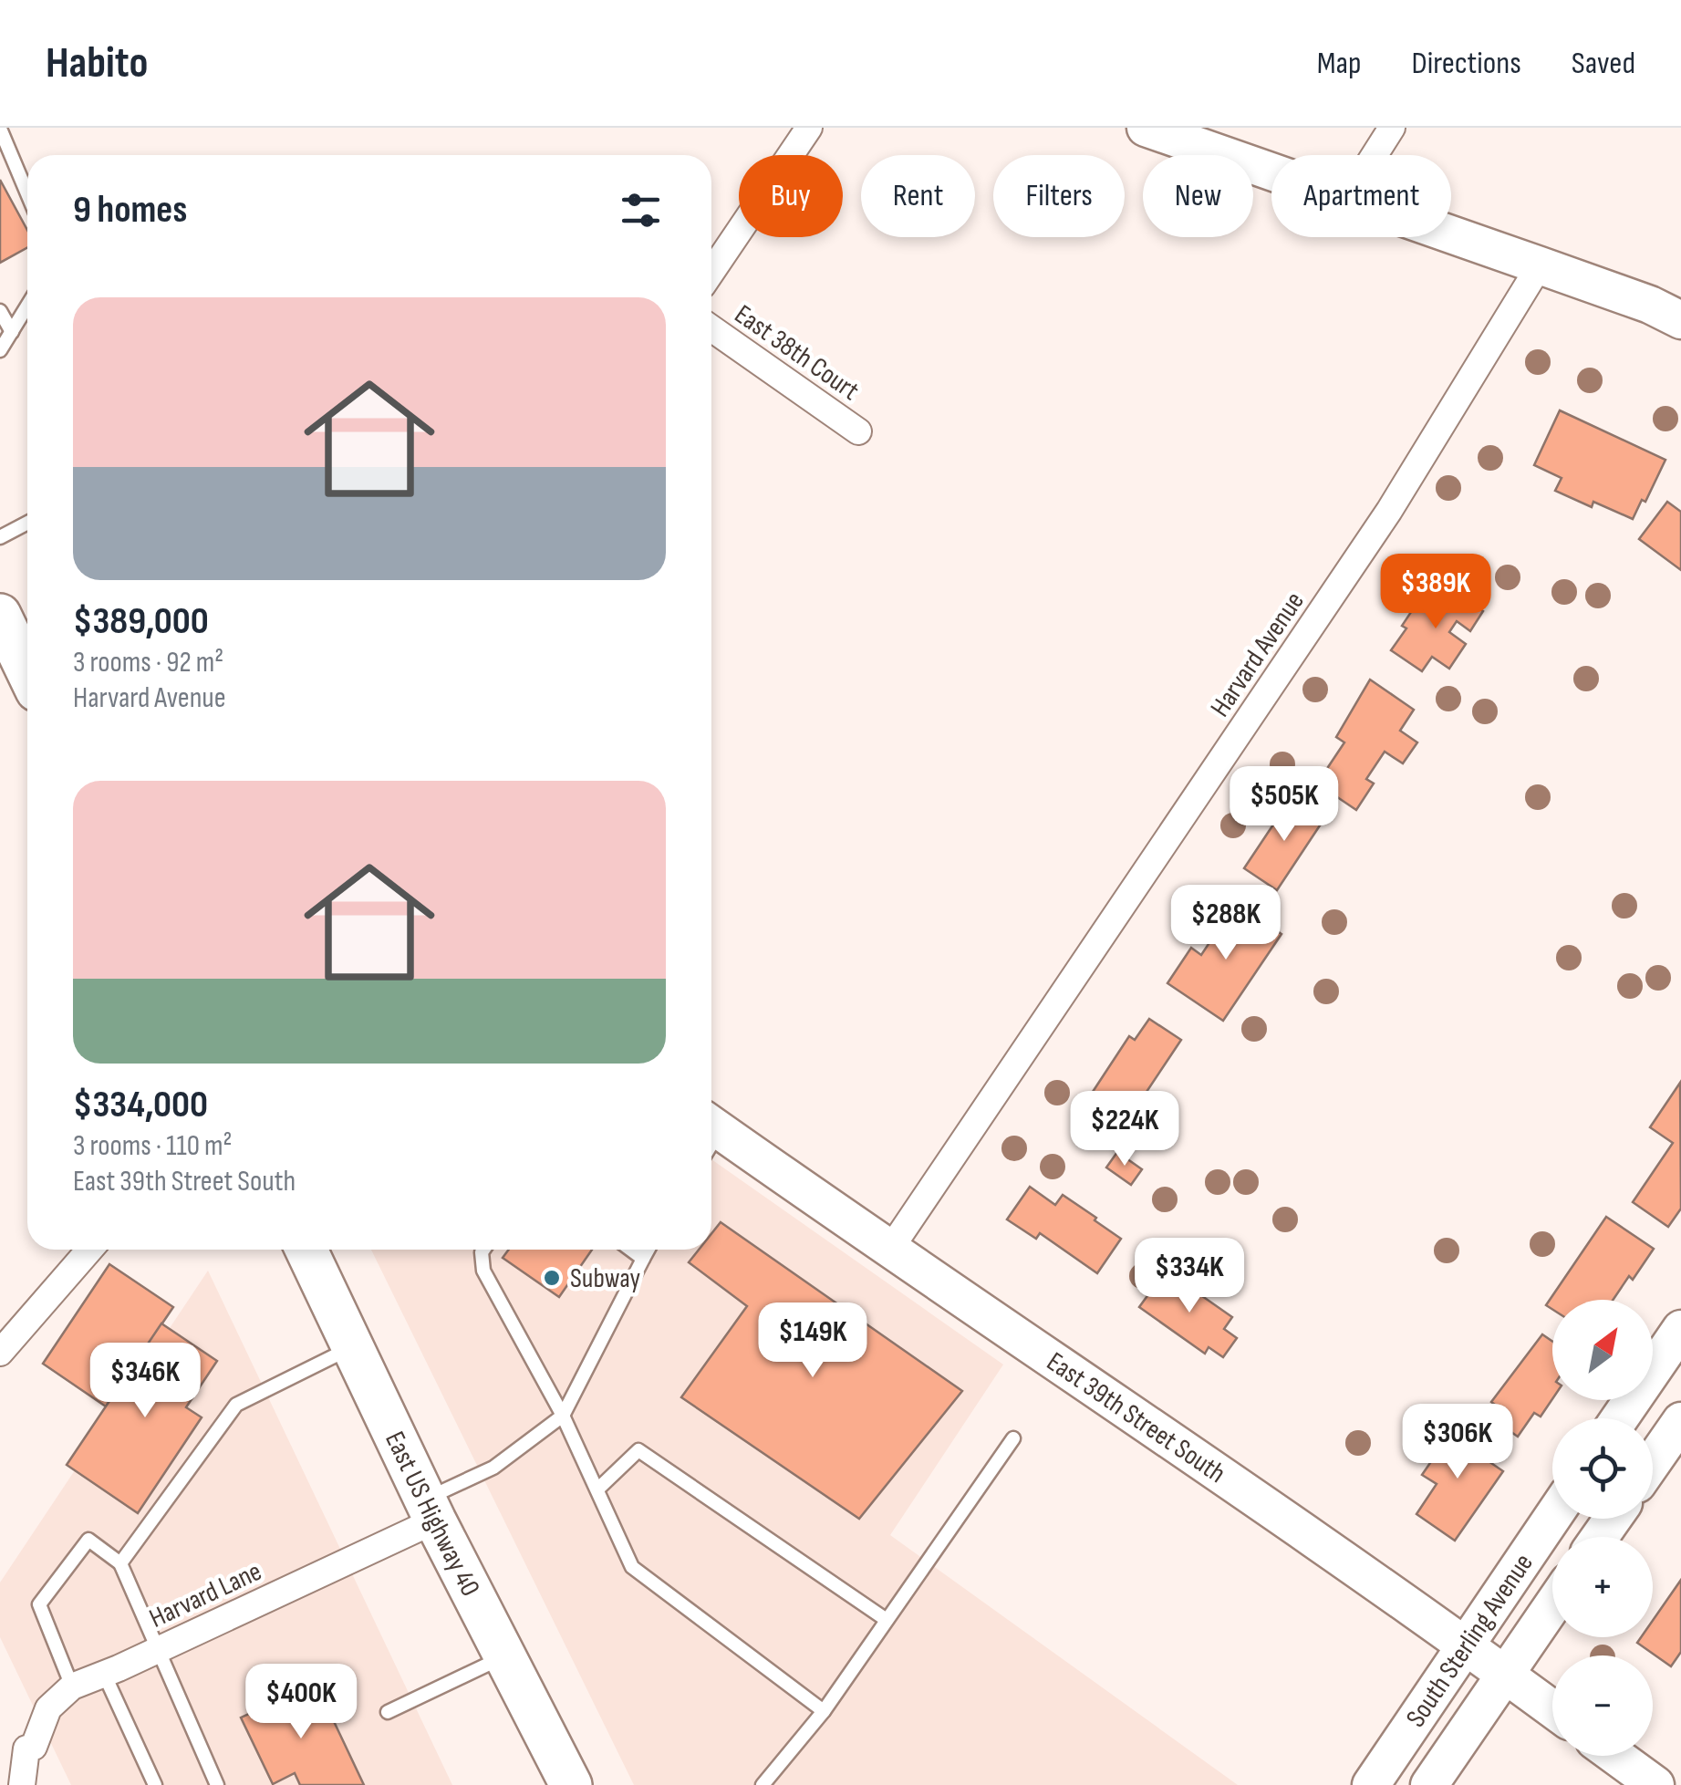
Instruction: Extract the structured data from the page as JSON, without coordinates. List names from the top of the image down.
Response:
{
  "streets": {
    "main road": ["East 39th Street South", "East US Highway 40", "South Sterling Avenue"],
    "street": ["East 38th Court", "Harvard Avenue", "Harvard Lane"]
  },
  "crossings": [
    ["Harvard Avenue", "East 39th Street South"],
    ["East 39th Street South", "South Sterling Avenue"],
    ["East US Highway 40", "Harvard Lane"]
  ],
  "places": ["Subway"],
  "north": "top right",
  "page": {
    "header": "Habito",
    "nav": ["Map", "Directions", "Saved"],
    "chip": [
      "Buy",
      "Rent",
      "Filters",
      "New",
      "Apartment"
    ],
    "heading": "9 homes",
    "list": [
      {
        "name": "$389,000",
        "note": "3 rooms · 92 m² · Harvard Avenue"
      },
      {
        "name": "$334,000",
        "note": "3 rooms · 110 m² · East 39th Street South"
      }
    ],
    "price": [
      "$389K",
      "$505K",
      "$288K",
      "$224K",
      "$334K",
      "$149K",
      "$346K",
      "$306K",
      "$400K"
    ],
    "map_buttons": ["+", "−"]
  }
}
